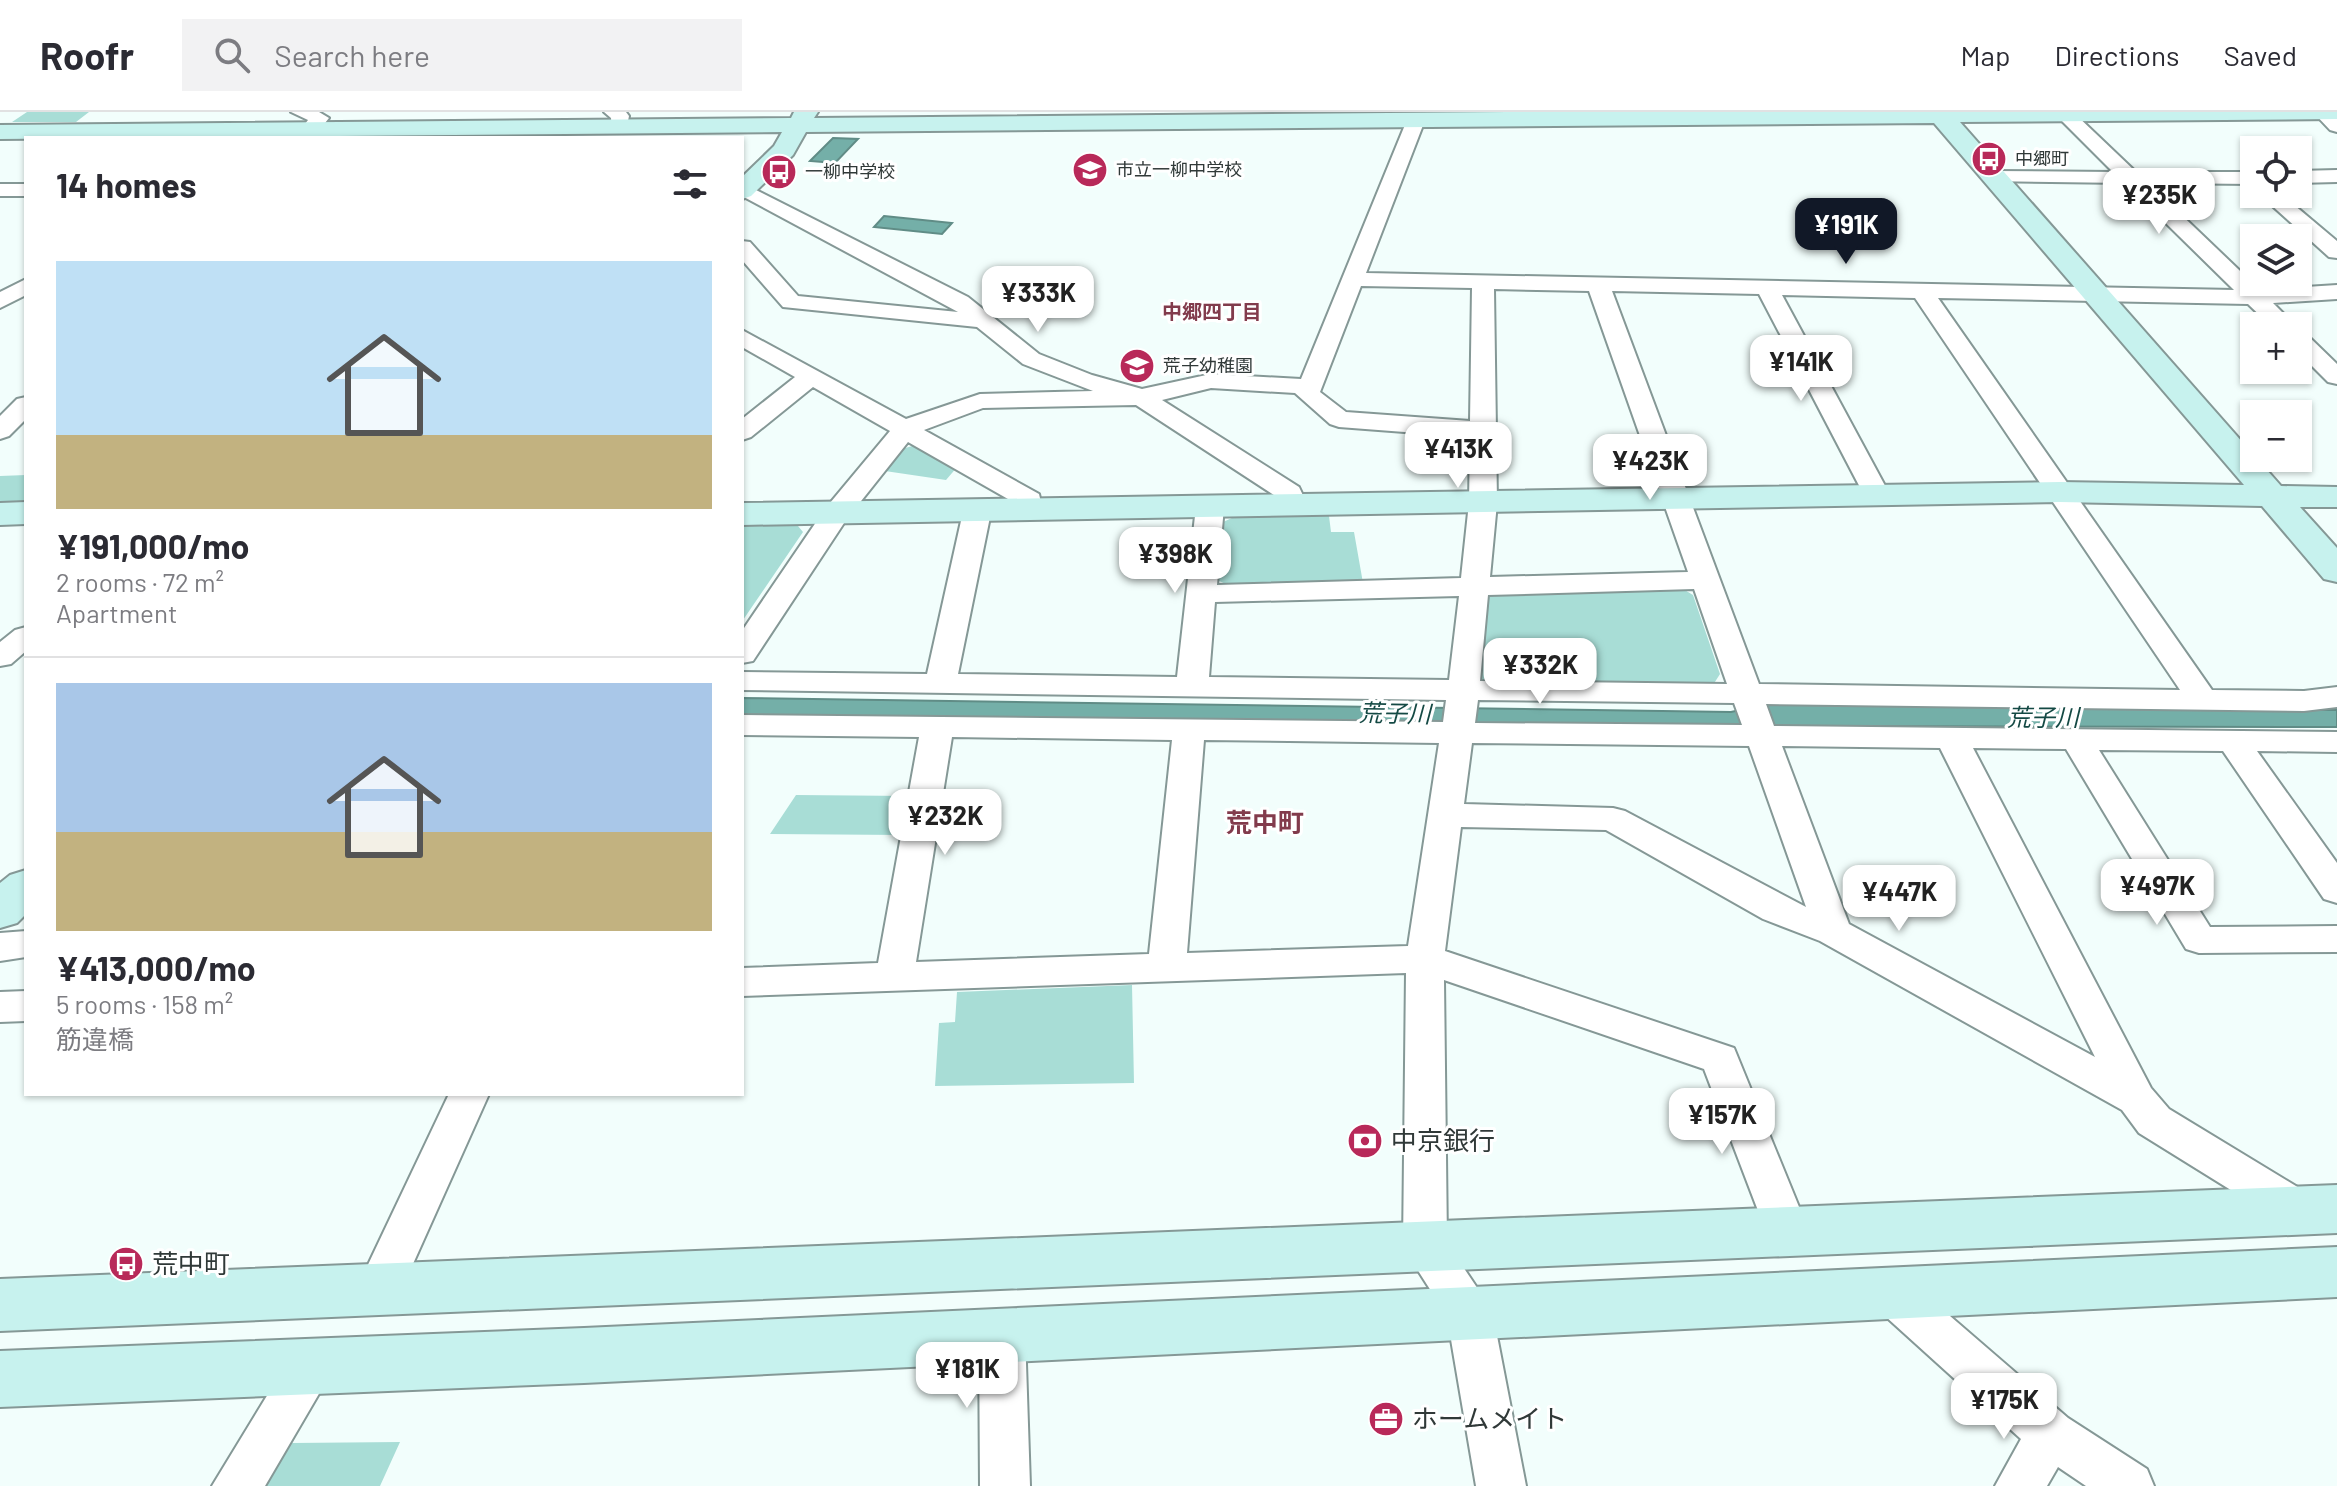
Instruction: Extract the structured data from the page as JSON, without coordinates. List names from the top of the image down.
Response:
{
  "districts": ["中郷四丁目", "荒中町"],
  "water": ["荒子川"],
  "places": {
    "bus stop": ["中郷町", "一柳中学校", "荒中町"],
    "school or university": ["市立一柳中学校", "荒子幼稚園"],
    "bank": ["中京銀行"],
    "office": ["ホームメイト"]
  },
  "page": {
    "header": "Roofr",
    "search": "Search here",
    "nav": ["Map", "Directions", "Saved"],
    "map_buttons": ["+", "−"],
    "heading": "14 homes",
    "price": [
      "¥235K",
      "¥191K",
      "¥333K",
      "¥141K",
      "¥413K",
      "¥423K",
      "¥398K",
      "¥332K",
      "¥232K",
      "¥497K",
      "¥447K",
      "¥157K",
      "¥181K",
      "¥175K"
    ],
    "list": [
      {
        "name": "¥191,000/mo",
        "note": "2 rooms · 72 m² · Apartment"
      },
      {
        "name": "¥413,000/mo",
        "note": "5 rooms · 158 m² · 筋違橋"
      }
    ]
  }
}
